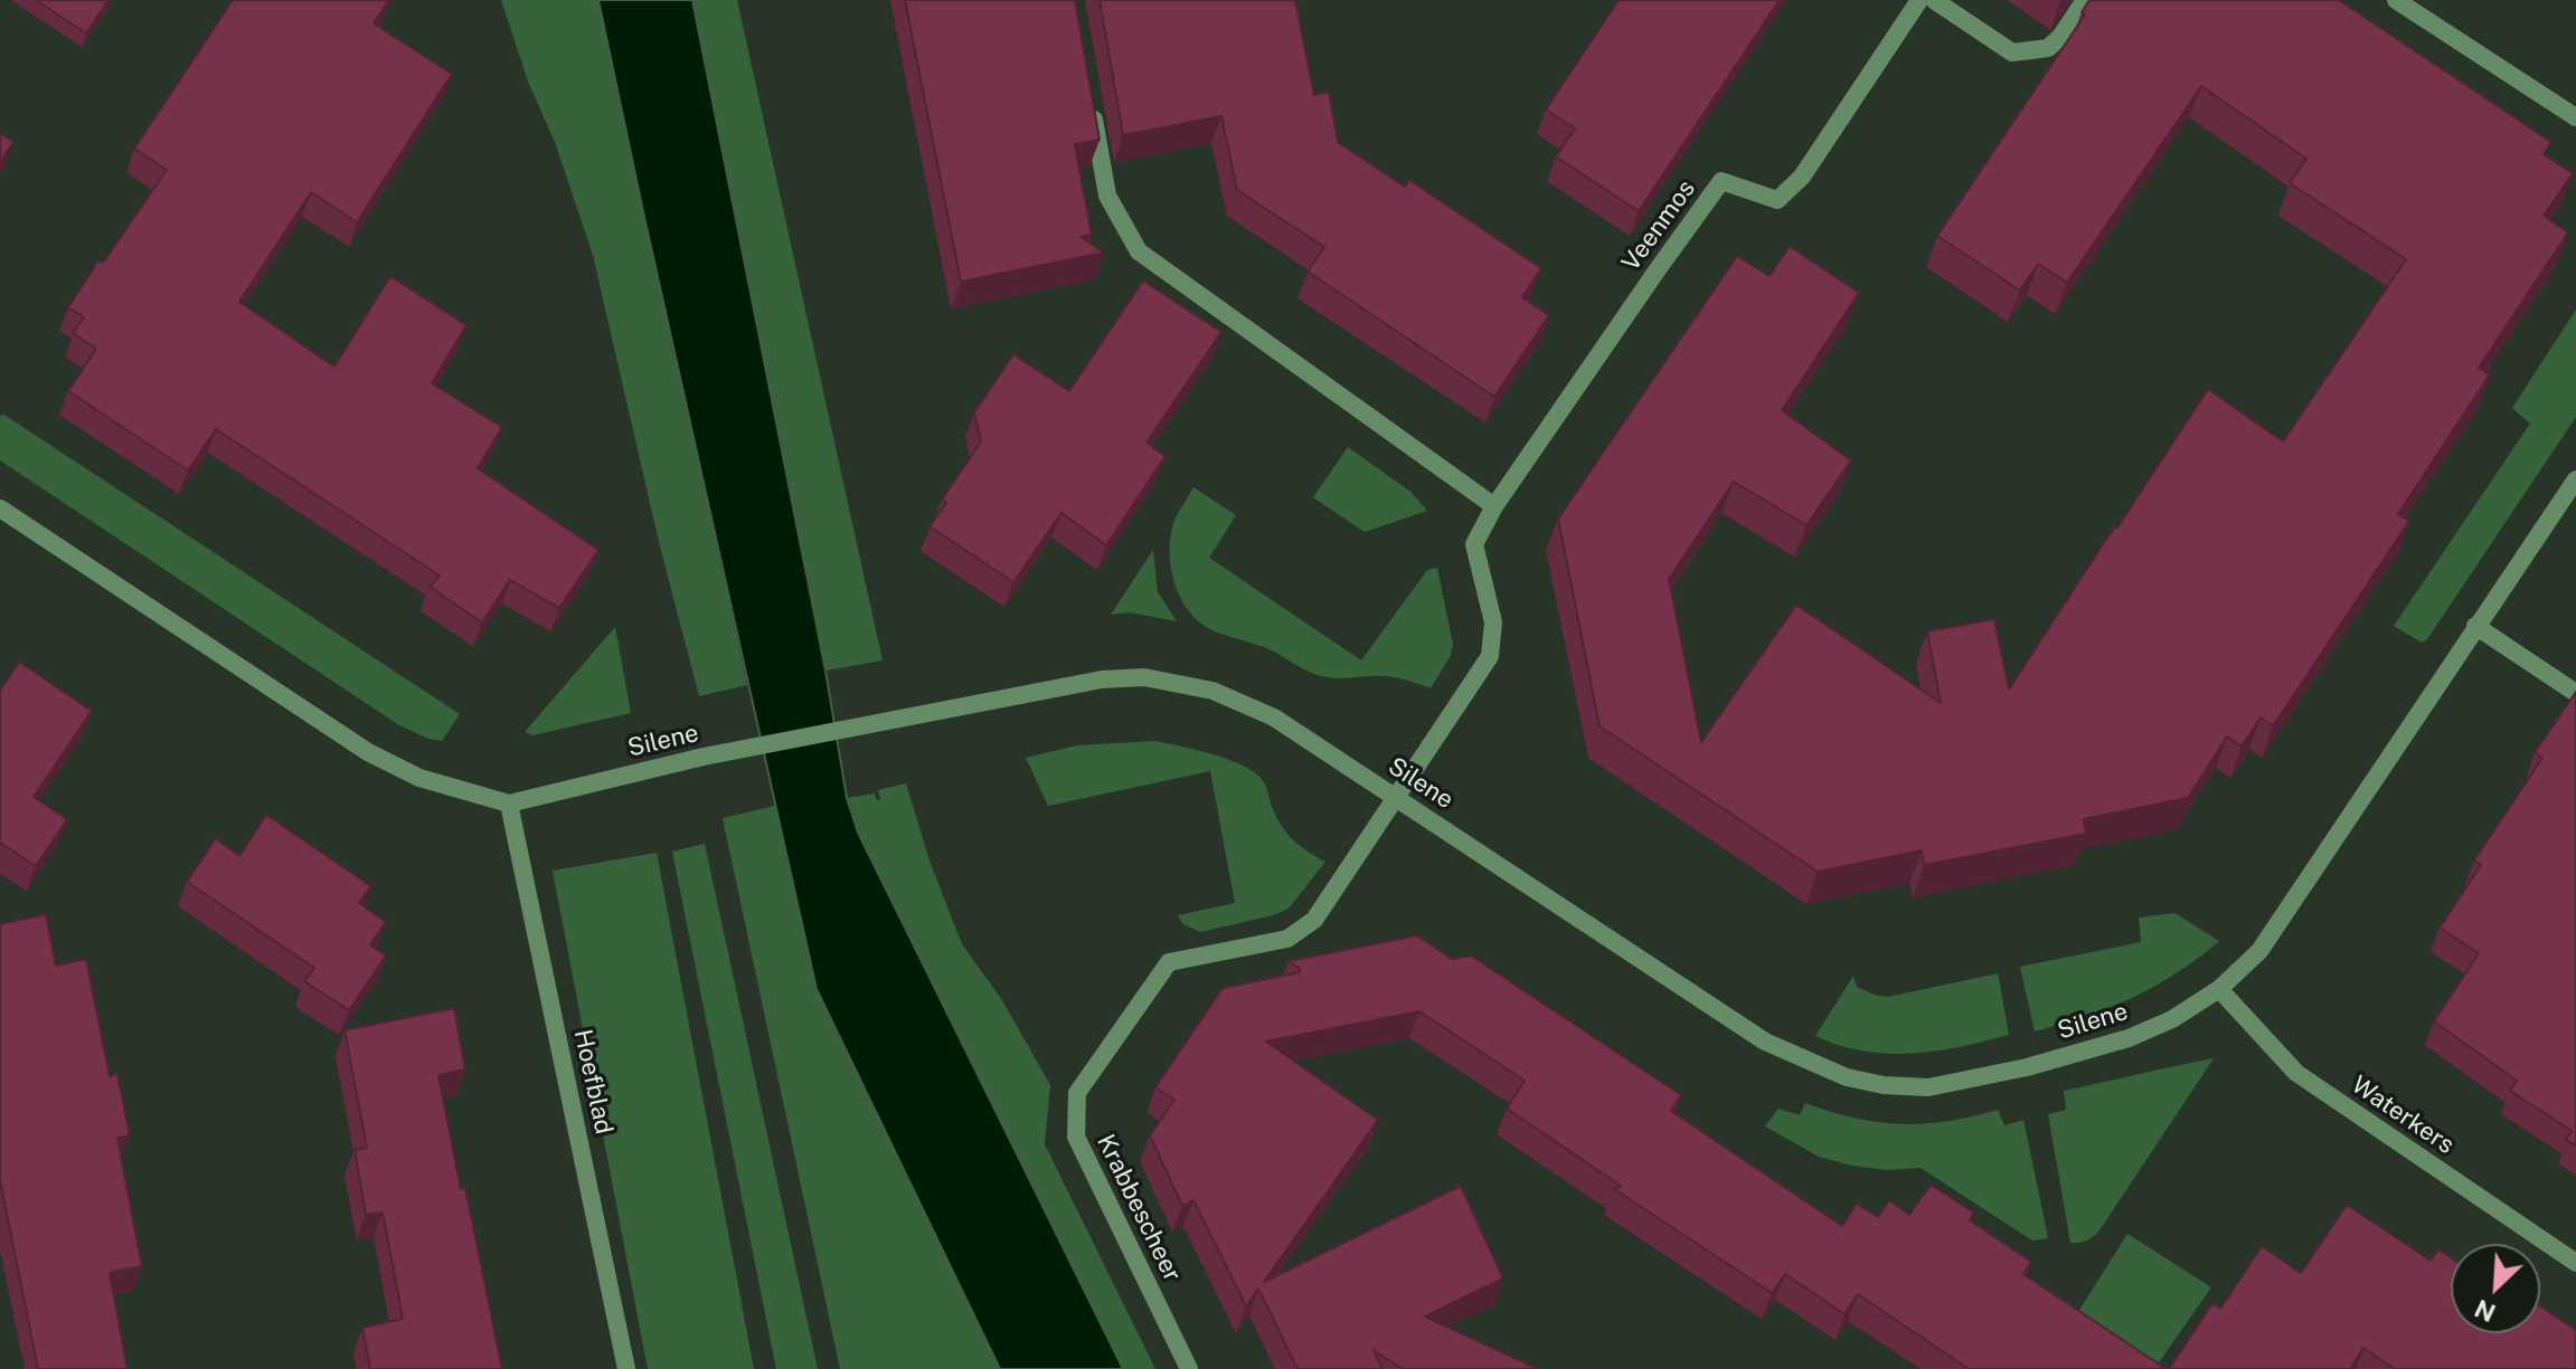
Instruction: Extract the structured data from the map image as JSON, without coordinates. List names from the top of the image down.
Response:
{
  "streets": {
    "street": [
      "Veenmos",
      "Silene",
      "Hoefblad",
      "Waterkers",
      "Krabbescheer"
    ]
  },
  "crossings": [
    ["Veenmos", "Silene"],
    ["Veenmos", "Krabbescheer"],
    ["Silene", "Hoefblad"],
    ["Silene", "Waterkers"],
    ["Silene", "Krabbescheer"]
  ],
  "north": "bottom left"
}
